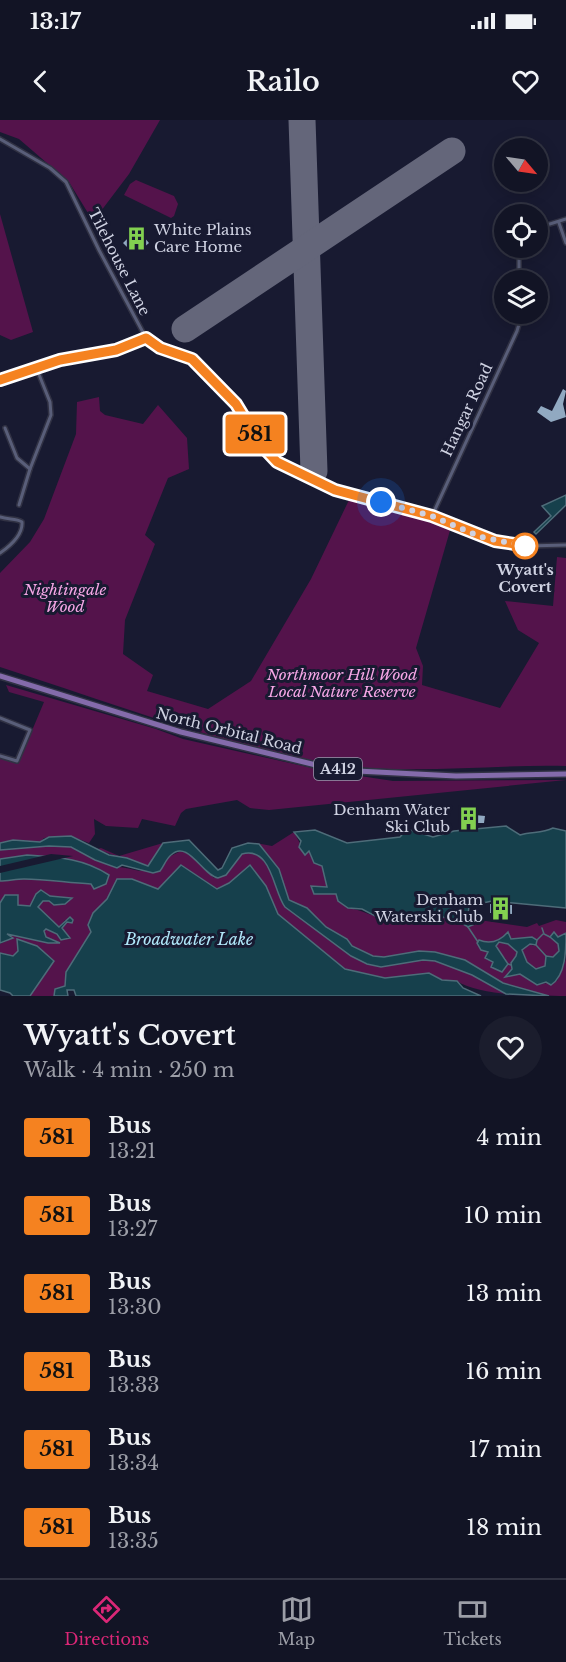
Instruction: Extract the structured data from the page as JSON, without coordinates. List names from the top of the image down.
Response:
{
  "streets": {
    "main road": ["North Orbital Road", "A412"],
    "street": ["Tilehouse Lane", "Hangar Road"]
  },
  "crossings": [
    ["Tilehouse Lane", "Hangar Road"]
  ],
  "water": ["Broadwater Lake"],
  "parks": ["Nightingale Wood", "Northmoor Hill Wood Local Nature Reserve"],
  "places": {
    "building": ["White Plains Care Home", "Denham Water Ski Club", "Denham Waterski Club"],
    "other": ["Wyatt's Covert"]
  },
  "lines": ["bus line 581"],
  "north": "bottom right",
  "page": {
    "status": "13:17",
    "header": "Railo",
    "on_map": "581",
    "heading": ["Wyatt's Covert", "Walk · 4 min · 250 m"],
    "list": [
      {
        "mark": "581",
        "name": "Bus",
        "note": "13:21",
        "value": "4 min"
      },
      {
        "mark": "581",
        "name": "Bus",
        "note": "13:27",
        "value": "10 min"
      },
      {
        "mark": "581",
        "name": "Bus",
        "note": "13:30",
        "value": "13 min"
      },
      {
        "mark": "581",
        "name": "Bus",
        "note": "13:33",
        "value": "16 min"
      },
      {
        "mark": "581",
        "name": "Bus",
        "note": "13:34",
        "value": "17 min"
      },
      {
        "mark": "581",
        "name": "Bus",
        "note": "13:35",
        "value": "18 min"
      }
    ],
    "tabs": ["Directions", "Map", "Tickets"]
  }
}
